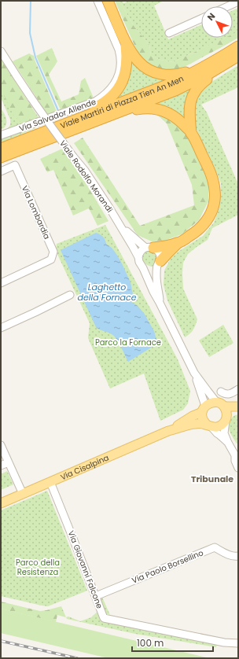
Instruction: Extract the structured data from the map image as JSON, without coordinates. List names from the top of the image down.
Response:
{
  "streets": {
    "highway": ["Viale Martiri di Piazza Tien An Men"],
    "main road": ["Via Cisalpina"],
    "street": [
      "Via Salvador Allende",
      "Viale Rodolfo Morandi",
      "Via Lombardia",
      "Via Paolo Borsellino",
      "Via Giovanni Falcone"
    ]
  },
  "crossings": [
    ["Viale Rodolfo Morandi", "Via Cisalpina"],
    ["Via Cisalpina", "Via Giovanni Falcone"],
    ["Via Paolo Borsellino", "Via Giovanni Falcone"]
  ],
  "districts": ["Tribunale"],
  "water": ["Laghetto della Fornace"],
  "parks": ["Parco la Fornace", "Parco della Resistenza"],
  "scale_bar": "100 m",
  "north": "top left"
}
